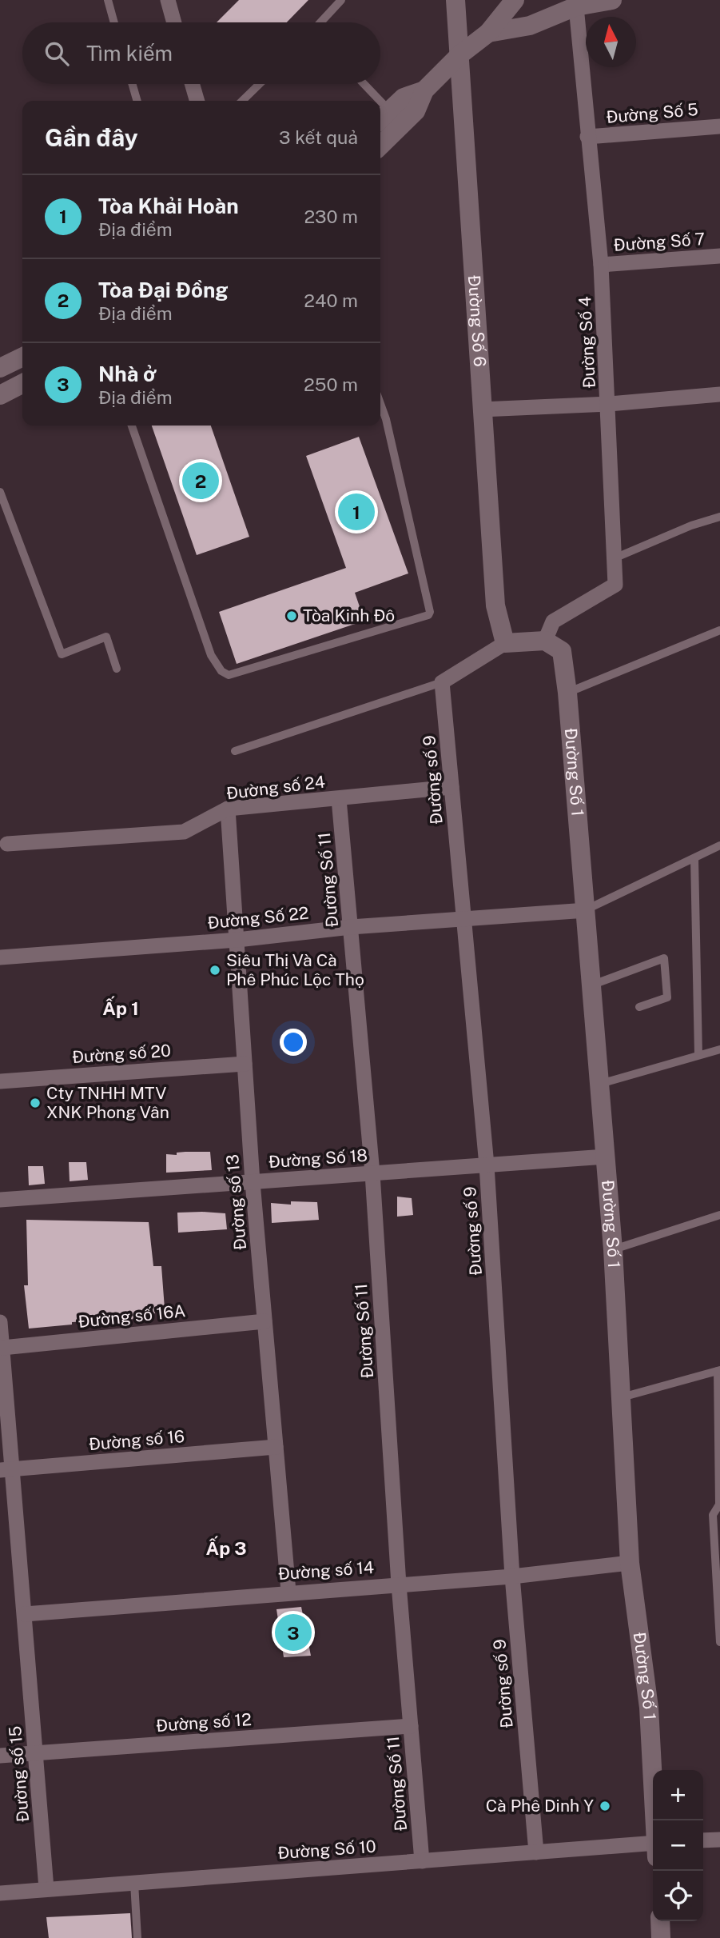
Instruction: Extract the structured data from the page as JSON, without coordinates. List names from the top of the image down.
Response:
{
  "streets": {
    "street": [
      "Đường Số 5",
      "Đường Số 7",
      "Đường Số 6",
      "Đường Số 4",
      "Đường Số 1",
      "Đường số 9",
      "Đường số 24",
      "Đường Số 11",
      "Đường Số 22",
      "Đường số 20",
      "Đường Số 18",
      "Đường số 13",
      "Đường số 16A",
      "Đường số 16",
      "Đường số 14",
      "Đường số 12",
      "Đường số 15",
      "Đường Số 10"
    ]
  },
  "crossings": [
    ["Đường Số 5", "Đường Số 4"],
    ["Đường Số 7", "Đường Số 4"],
    ["Đường Số 4", "Đường Số 1"],
    ["Đường Số 1", "Đường Số 22"],
    ["Đường Số 1", "Đường Số 18"],
    ["Đường Số 1", "Đường số 14"],
    ["Đường số 9", "Đường số 24"],
    ["Đường số 9", "Đường Số 22"],
    ["Đường số 9", "Đường Số 18"],
    ["Đường số 9", "Đường số 14"],
    ["Đường số 9", "Đường Số 10"],
    ["Đường số 24", "Đường Số 11"],
    ["Đường số 24", "Đường số 13"],
    ["Đường Số 11", "Đường Số 22"],
    ["Đường Số 11", "Đường Số 18"],
    ["Đường Số 11", "Đường số 14"],
    ["Đường Số 11", "Đường số 12"],
    ["Đường Số 11", "Đường Số 10"],
    ["Đường Số 22", "Đường số 13"],
    ["Đường số 20", "Đường số 13"],
    ["Đường Số 18", "Đường số 13"],
    ["Đường số 13", "Đường số 16A"],
    ["Đường số 13", "Đường số 16"],
    ["Đường số 13", "Đường số 14"],
    ["Đường số 16A", "Đường số 15"],
    ["Đường số 16", "Đường số 15"],
    ["Đường số 14", "Đường số 15"],
    ["Đường số 12", "Đường số 15"],
    ["Đường số 15", "Đường Số 10"]
  ],
  "districts": ["Ấp 1", "Ấp 3"],
  "places": [
    "Tòa Kinh Đô",
    "Siêu Thị Và Cà Phê Phúc Lộc Thọ",
    "Cty TNHH MTV XNK Phong Vân",
    "Cà Phê Dinh Y"
  ],
  "north": "top",
  "page": {
    "search": "Tìm kiếm",
    "heading": ["Gần đây", "3 kết quả"],
    "list": [
      {
        "mark": "1",
        "name": "Tòa Khải Hoàn",
        "note": "Địa điểm",
        "value": "230 m"
      },
      {
        "mark": "2",
        "name": "Tòa Đại Đồng",
        "note": "Địa điểm",
        "value": "240 m"
      },
      {
        "mark": "3",
        "name": "Nhà ở",
        "note": "Địa điểm",
        "value": "250 m"
      }
    ],
    "pins": ["2", "1", "3"],
    "map_buttons": ["+", "−"]
  }
}
